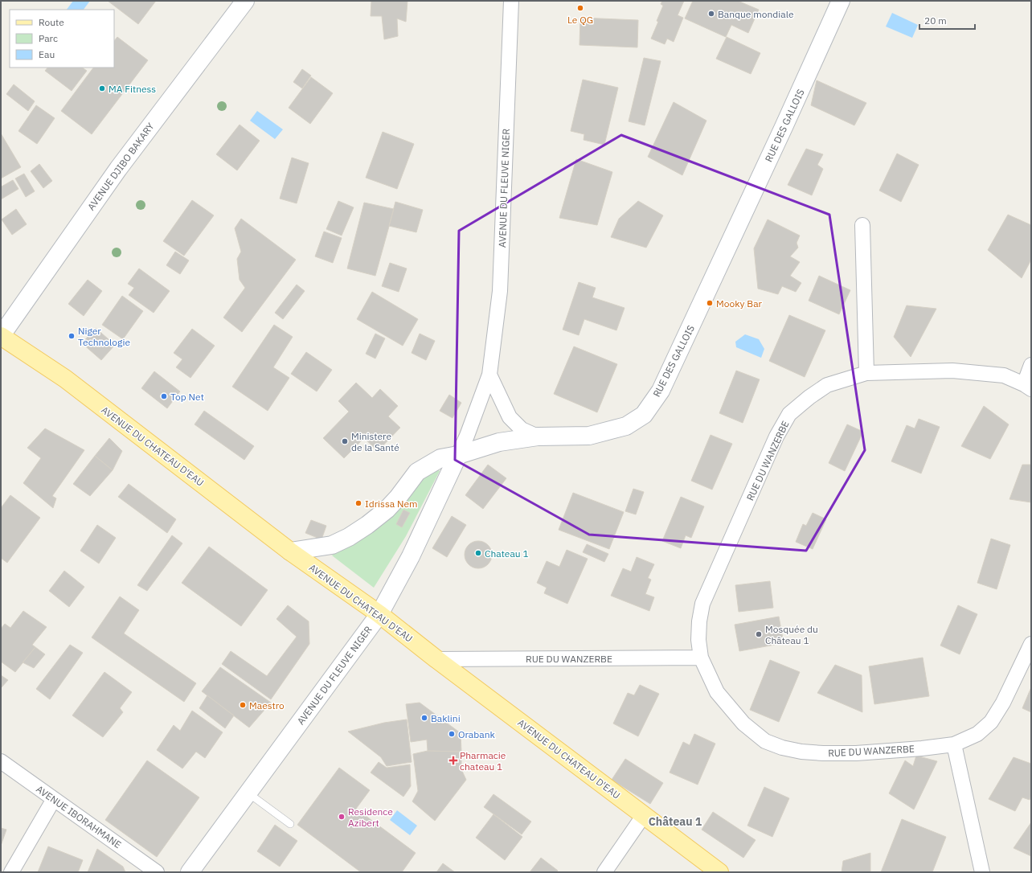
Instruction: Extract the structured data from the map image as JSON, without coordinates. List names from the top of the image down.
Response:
{
  "streets": {
    "main road": ["AVENUE DU CHATEAU D'EAU"],
    "street": [
      "RUE DES GALLOIS",
      "AVENUE DJIBO BAKARY",
      "AVENUE DU FLEUVE NIGER",
      "RUE DU WANZERBE",
      "AVENUE IBORAHMANE"
    ]
  },
  "crossings": [
    ["RUE DES GALLOIS", "AVENUE DU FLEUVE NIGER"],
    ["RUE DES GALLOIS", "AVENUE DU CHATEAU D'EAU"],
    ["AVENUE DJIBO BAKARY", "AVENUE DU CHATEAU D'EAU"],
    ["AVENUE DU FLEUVE NIGER", "AVENUE DU CHATEAU D'EAU"],
    ["AVENUE DU CHATEAU D'EAU", "RUE DU WANZERBE"]
  ],
  "districts": ["Château 1"],
  "places": {
    "other": [
      "Le QG",
      "Banque mondiale",
      "MA Fitness",
      "Mooky Bar",
      "Niger Technologie",
      "Top Net",
      "Ministere de la Santé",
      "Idrissa Nem",
      "Chateau 1",
      "Mosquée du Château 1",
      "Maestro",
      "Baklini",
      "Orabank",
      "Residence Azibert"
    ],
    "health": ["Pharmacie chateau 1"]
  },
  "legend": ["Route", "Parc", "Eau"],
  "scale_bar": "20 m"
}
